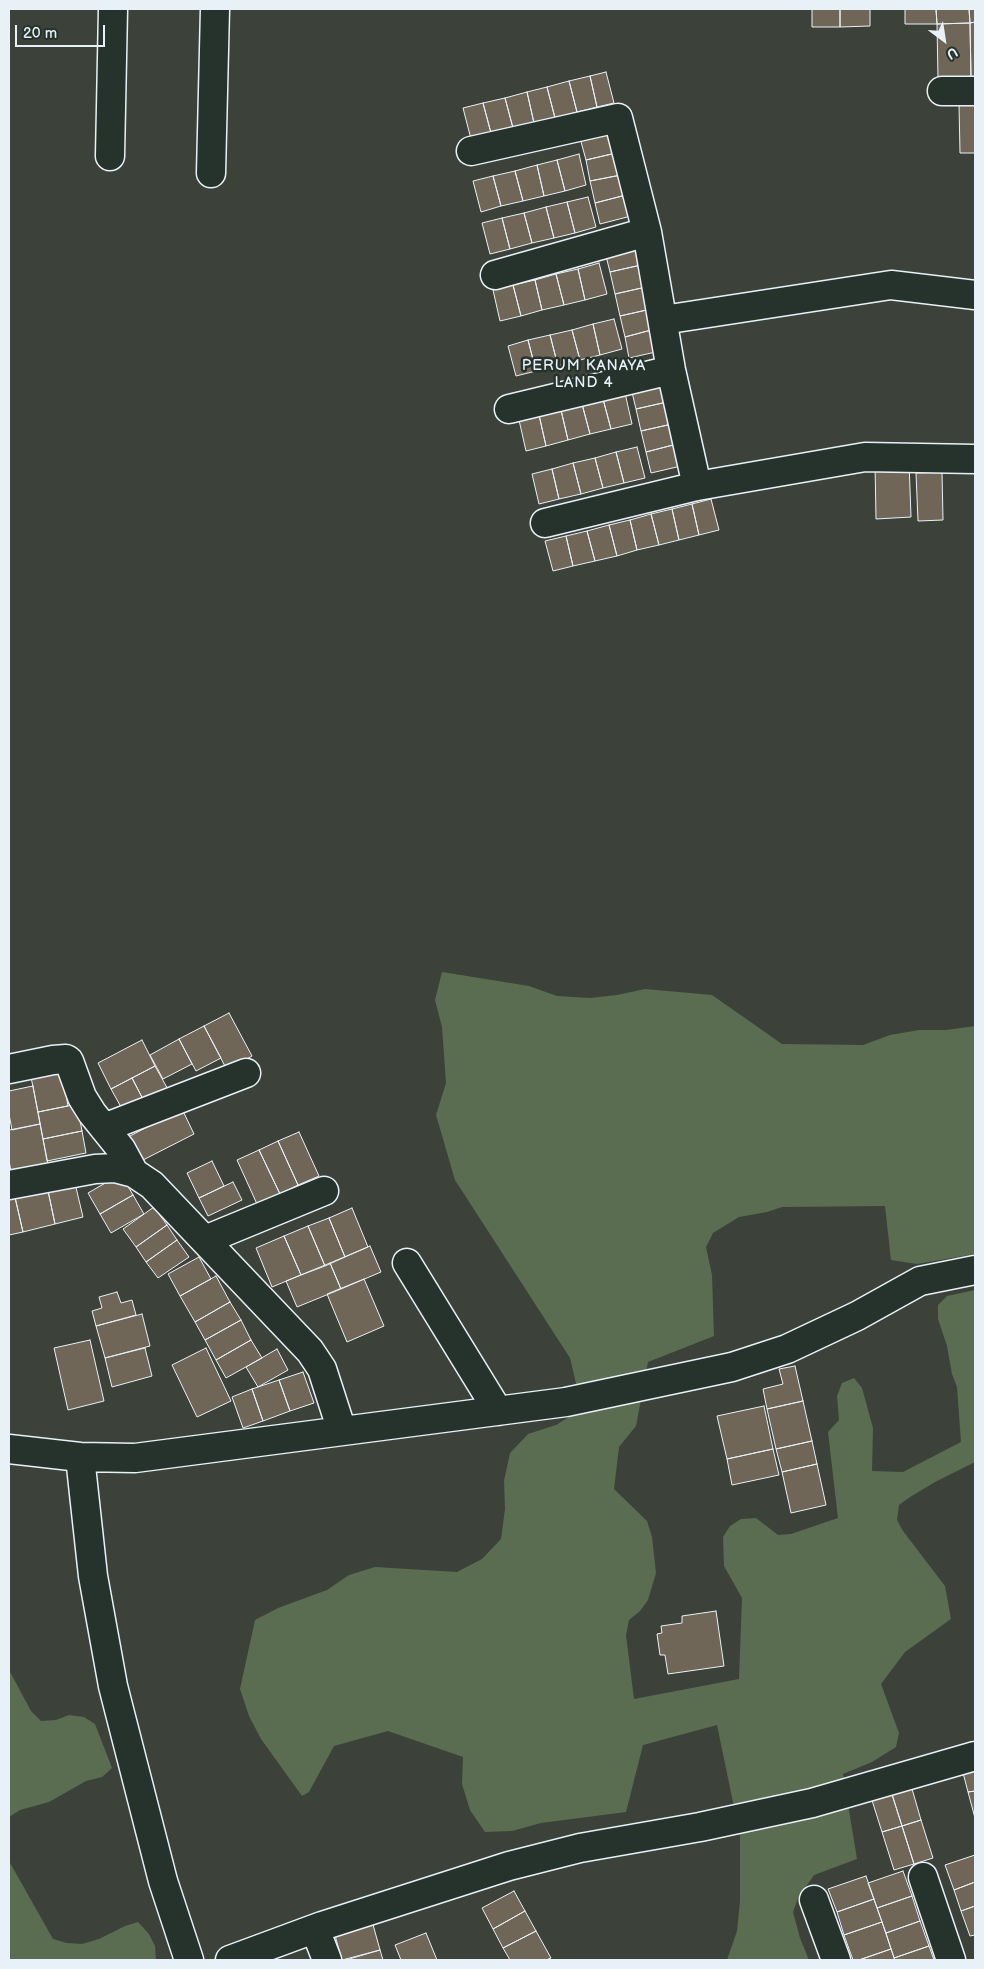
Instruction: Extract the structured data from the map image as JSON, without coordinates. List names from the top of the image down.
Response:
{
  "districts": ["PERUM KANAYA LAND 4"],
  "scale_bar": "20 m",
  "north": "bottom right"
}
